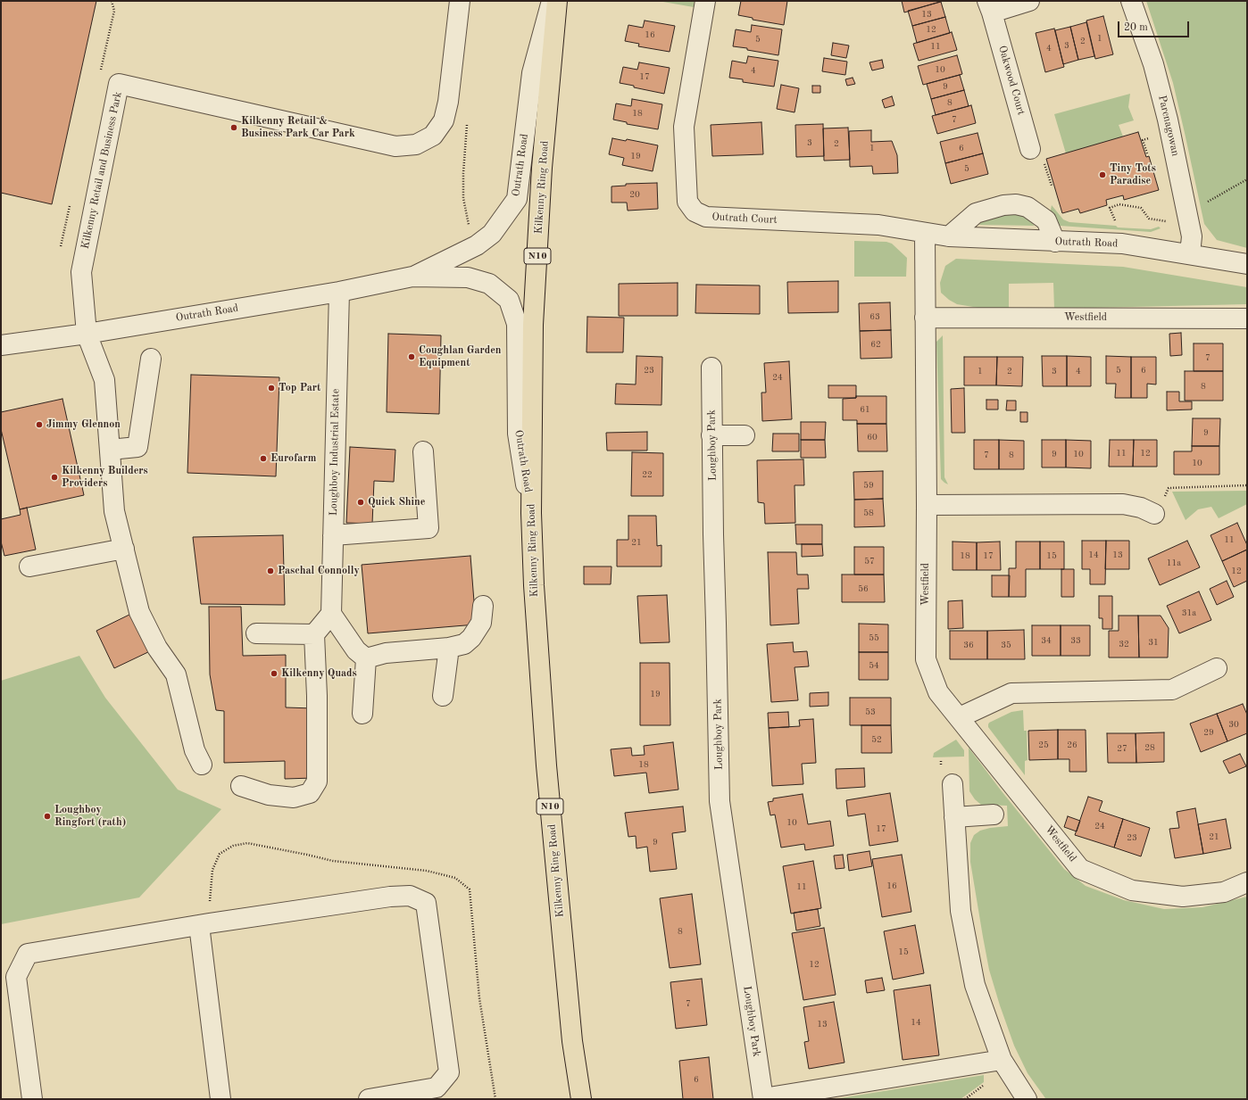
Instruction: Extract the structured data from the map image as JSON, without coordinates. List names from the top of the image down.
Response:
{
  "streets": {
    "highway": ["Kilkenny Ring Road", "N10"],
    "street": [
      "Oakwood Court",
      "Parcnagowan",
      "Outrath Road",
      "Kilkenny Retail and Business Park",
      "Outrath Court",
      "Westfield",
      "Loughboy Park",
      "Loughboy Industrial Estate"
    ]
  },
  "crossings": [
    ["Parcnagowan", "Outrath Road"],
    ["Outrath Road", "Kilkenny Retail and Business Park"],
    ["Outrath Road", "Kilkenny Ring Road"],
    ["Outrath Road", "Outrath Court"],
    ["Outrath Road", "Westfield"],
    ["Outrath Road", "Loughboy Industrial Estate"],
    ["Outrath Court", "Westfield"]
  ],
  "places": [
    "Kilkenny Retail & Business Park Car Park",
    "Tiny Tots Paradise",
    "Coughlan Garden Equipment",
    "Top Part",
    "Jimmy Glennon",
    "Eurofarm",
    "Kilkenny Builders Providers",
    "Quick Shine",
    "Paschal Connolly",
    "Kilkenny Quads",
    "Loughboy Ringfort (rath)"
  ],
  "house_numbers": [
    "13",
    "12",
    "16",
    "1",
    "5",
    "2",
    "3",
    "11",
    "4",
    "10",
    "4",
    "17",
    "9",
    "8",
    "18",
    "7",
    "3",
    "2",
    "1",
    "6",
    "19",
    "5",
    "20",
    "63",
    "62",
    "7",
    "23",
    "5",
    "6",
    "1",
    "2",
    "3",
    "4",
    "24",
    "8",
    "61",
    "9",
    "60",
    "11",
    "12",
    "9",
    "10",
    "7",
    "8",
    "10",
    "22",
    "59",
    "58",
    "11",
    "21",
    "14",
    "13",
    "18",
    "17",
    "15",
    "57",
    "11a",
    "12",
    "56",
    "31a",
    "55",
    "34",
    "33",
    "31",
    "32",
    "36",
    "35",
    "54",
    "19",
    "53",
    "30",
    "29",
    "52",
    "25",
    "26",
    "28",
    "27",
    "18",
    "10",
    "24",
    "17",
    "21",
    "23",
    "9",
    "16",
    "11",
    "8",
    "15",
    "12",
    "7",
    "14",
    "13",
    "6"
  ],
  "scale_bar": "20 m"
}
